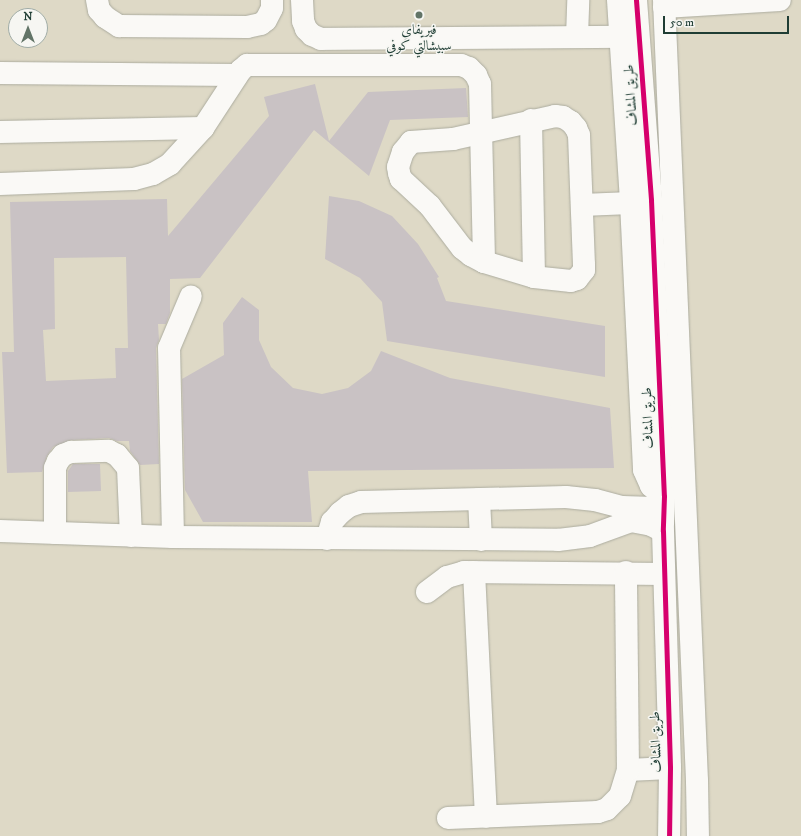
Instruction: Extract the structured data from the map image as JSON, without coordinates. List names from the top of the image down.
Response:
{
  "streets": {
    "street": ["طريق المشاف"]
  },
  "places": ["فيريفاي سبيشالتي كوفي"],
  "scale_bar": "50 m",
  "north": "top"
}
